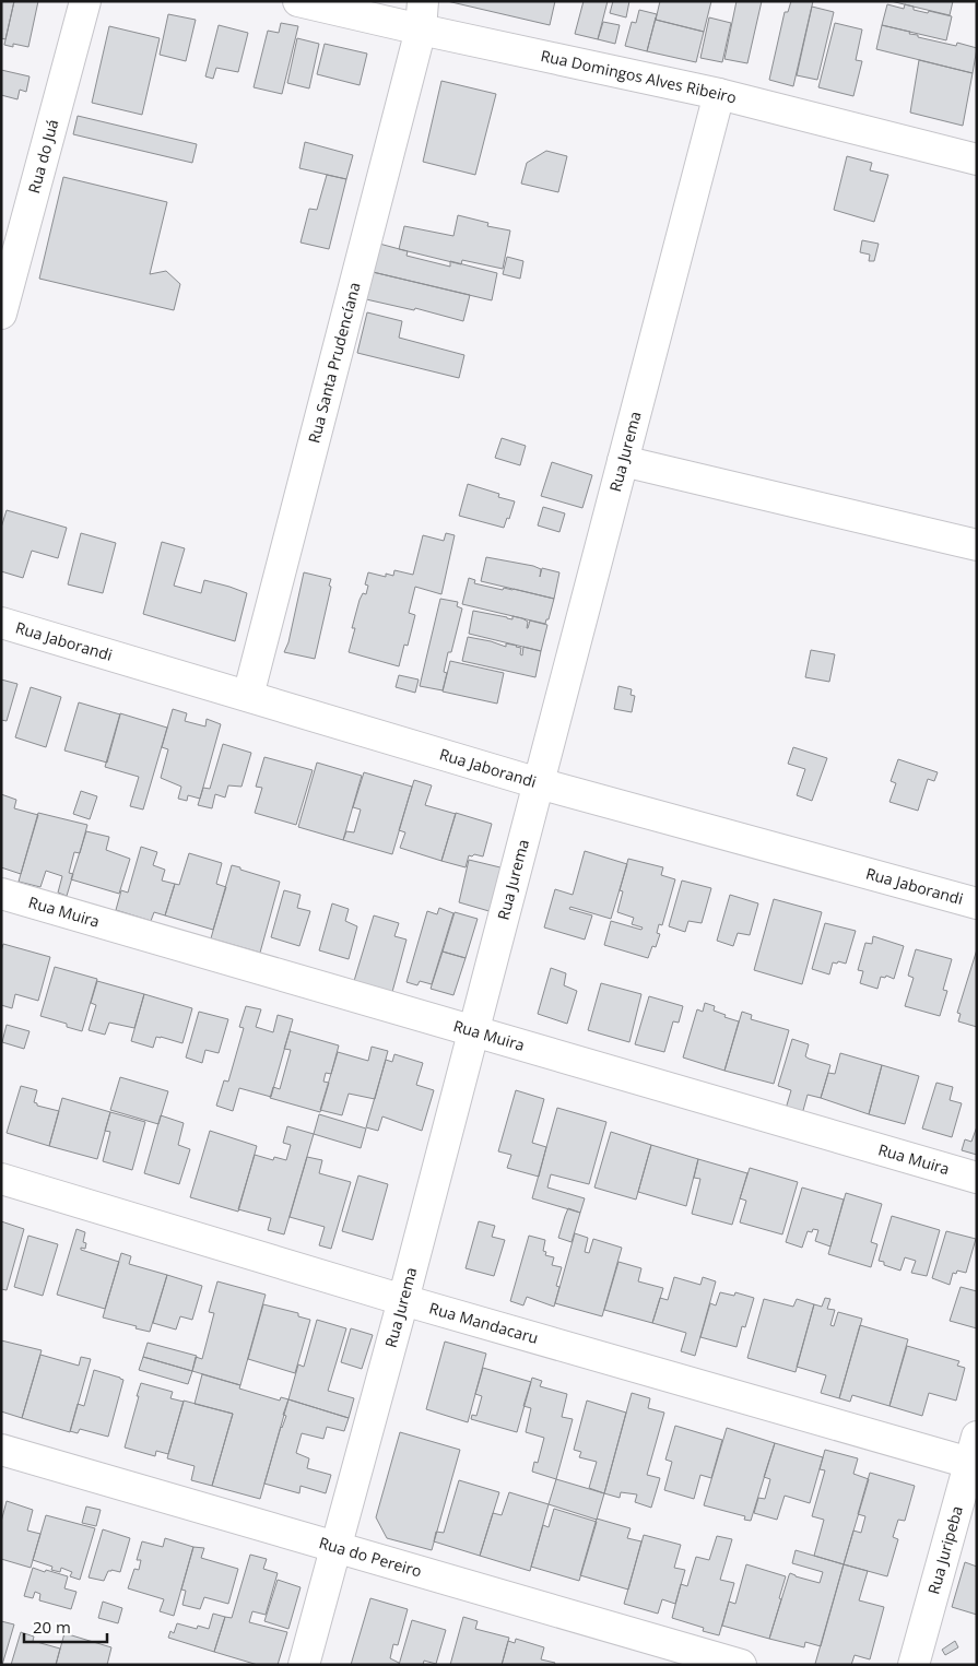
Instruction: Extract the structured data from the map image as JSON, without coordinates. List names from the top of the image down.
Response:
{
  "streets": {
    "street": [
      "Rua Domingos Alves Ribeiro",
      "Rua do Juá",
      "Rua Santa Prudencíana",
      "Rua Jurema",
      "Rua Jaborandi",
      "Rua Muira",
      "Rua Mandacaru",
      "Rua Juripeba",
      "Rua do Pereiro"
    ]
  },
  "crossings": [
    ["Rua Domingos Alves Ribeiro", "Rua Santa Prudencíana"],
    ["Rua Domingos Alves Ribeiro", "Rua Jurema"],
    ["Rua Santa Prudencíana", "Rua Jaborandi"],
    ["Rua Jurema", "Rua Jaborandi"],
    ["Rua Jurema", "Rua Muira"],
    ["Rua Jurema", "Rua Mandacaru"],
    ["Rua Jurema", "Rua do Pereiro"],
    ["Rua Mandacaru", "Rua Juripeba"]
  ],
  "scale_bar": "20 m"
}
